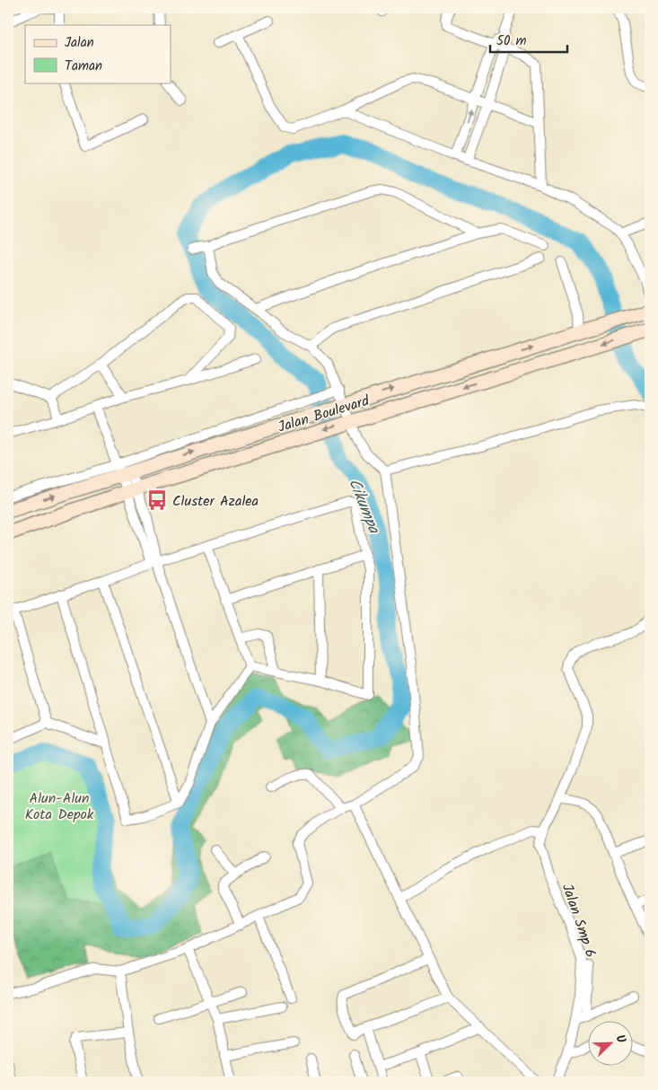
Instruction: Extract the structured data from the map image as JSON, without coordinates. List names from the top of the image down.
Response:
{
  "streets": {
    "main road": ["Jalan Boulevard"],
    "street": ["Jalan Smp 6"]
  },
  "water": ["Cikumpa"],
  "parks": ["Alun-Alun Kota Depok"],
  "places": {
    "bus stop": ["Cluster Azalea"]
  },
  "legend": ["Jalan", "Taman"],
  "scale_bar": "50 m",
  "north": "top right"
}
